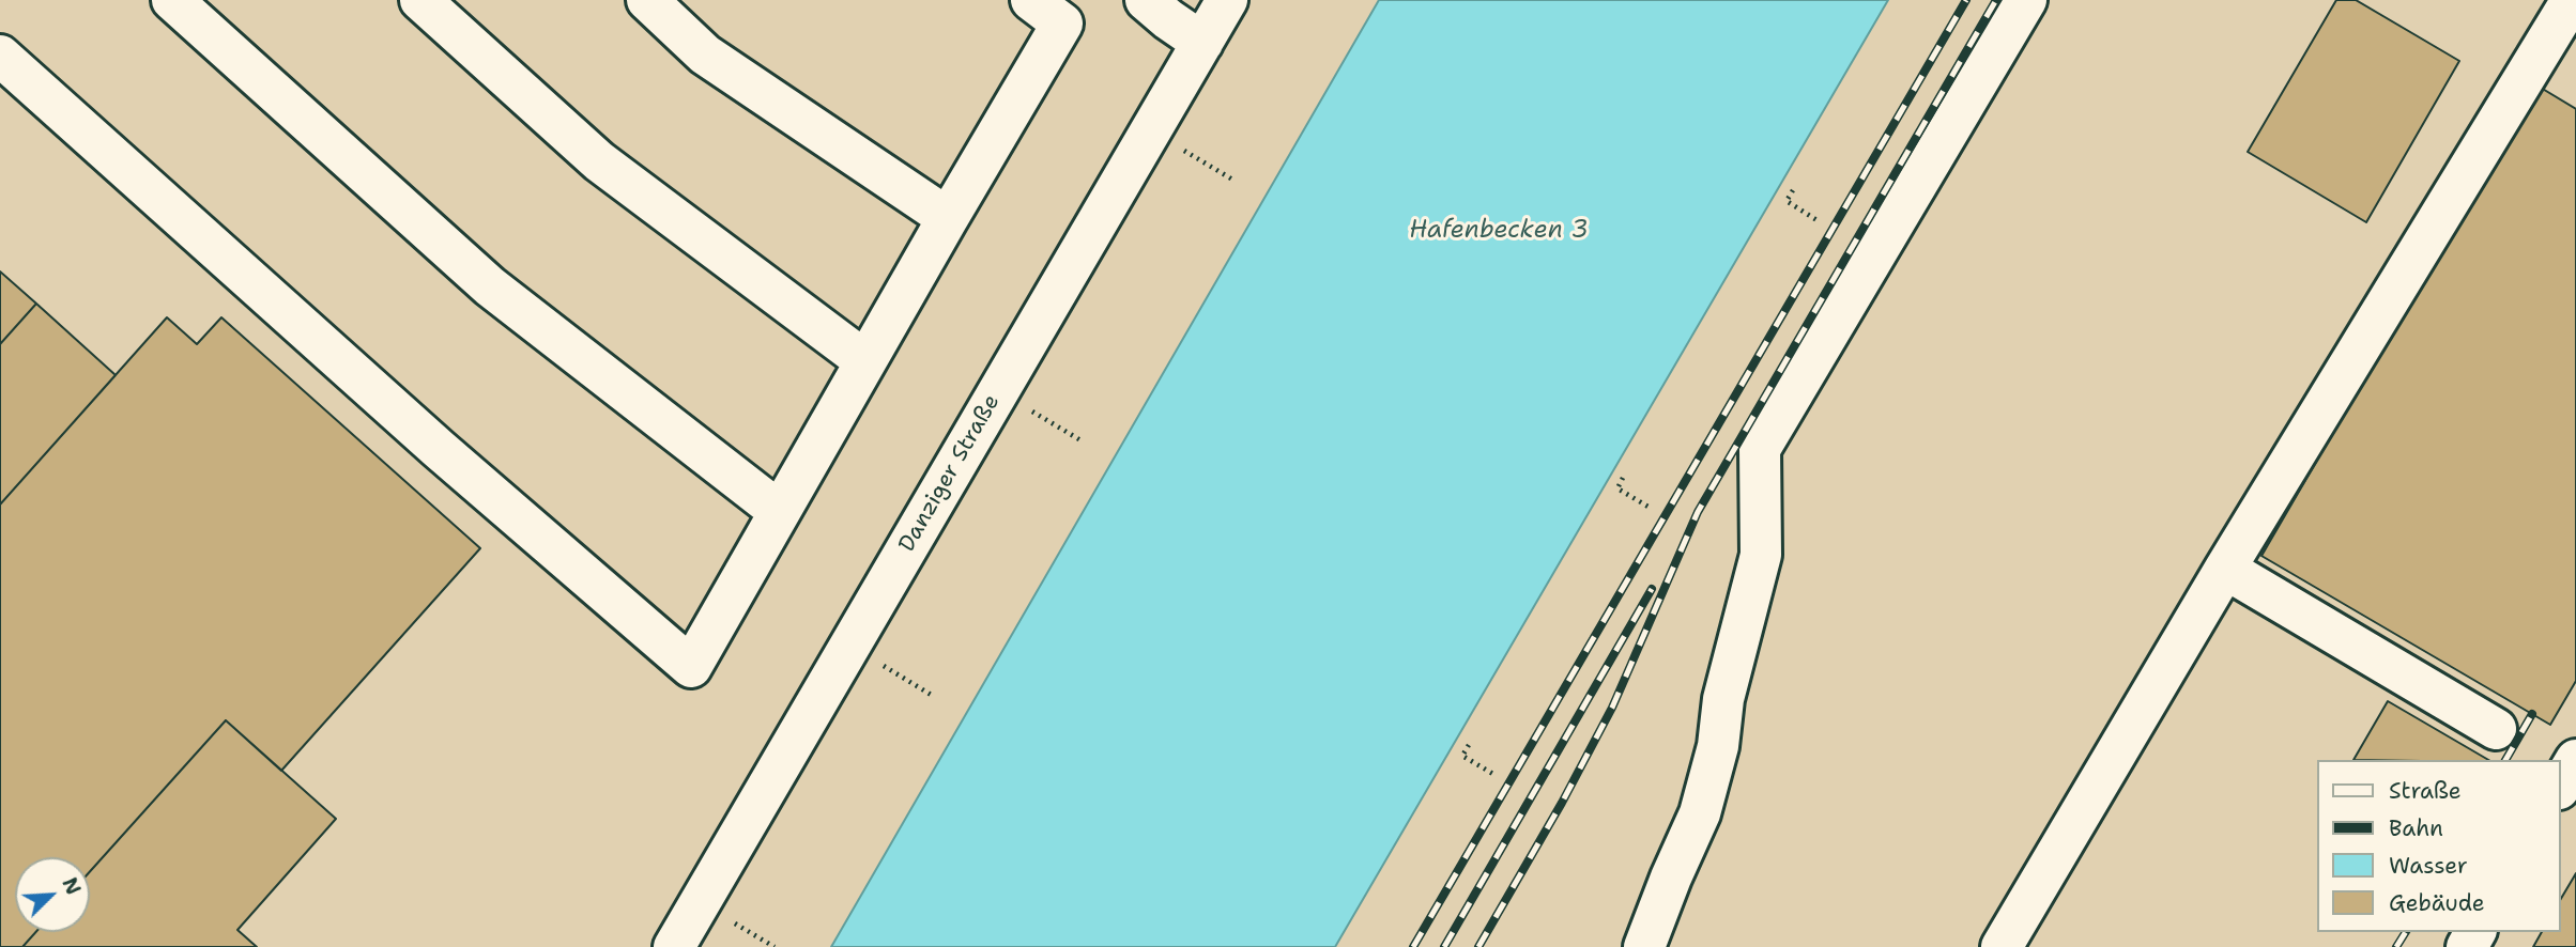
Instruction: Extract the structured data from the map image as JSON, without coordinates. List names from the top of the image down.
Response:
{
  "streets": {
    "street": ["Danziger Straße"]
  },
  "water": ["Hafenbecken 3"],
  "legend": [
    "Straße",
    "Bahn",
    "Wasser",
    "Gebäude"
  ],
  "north": "top right"
}
